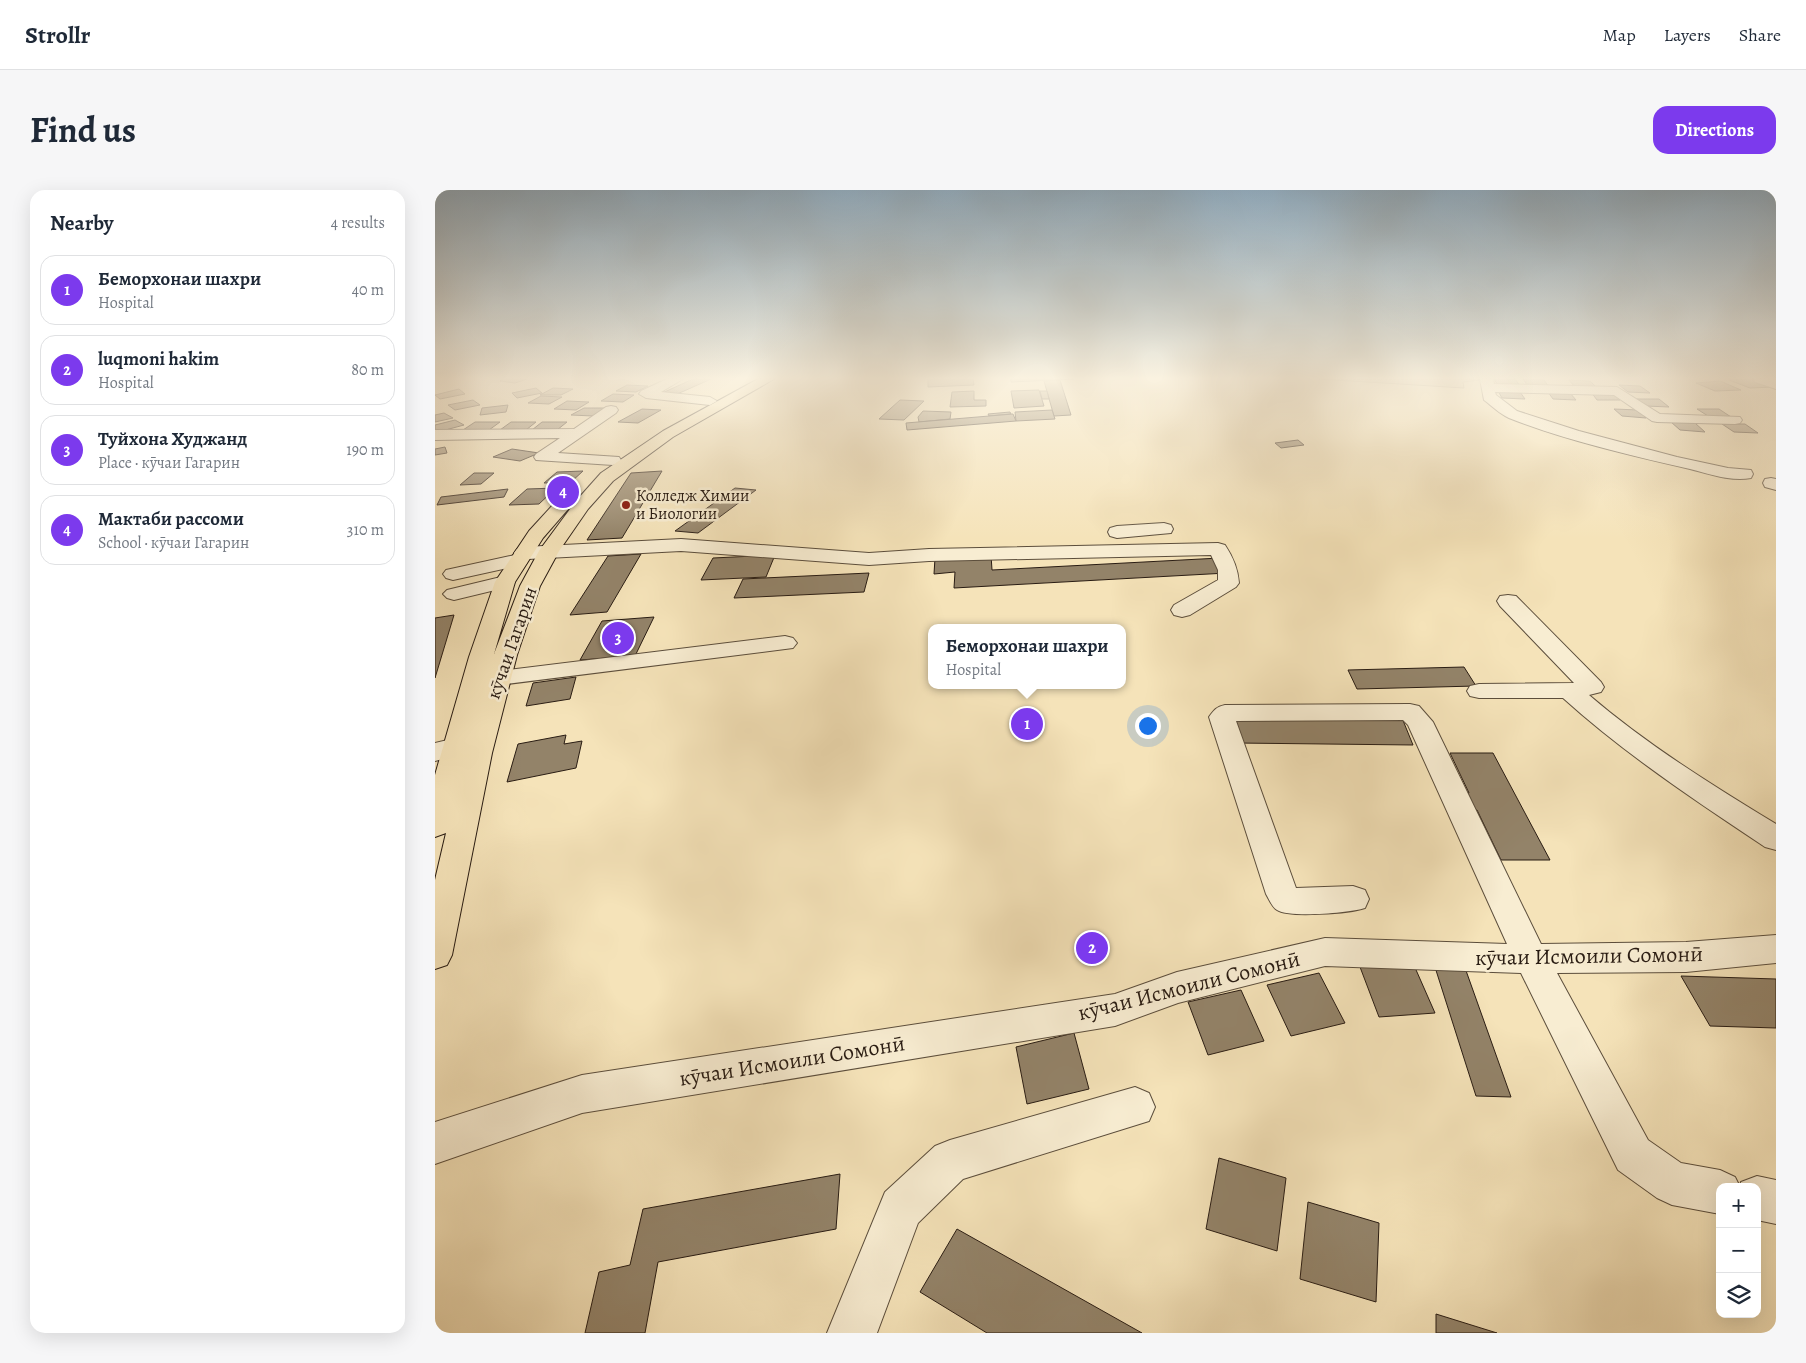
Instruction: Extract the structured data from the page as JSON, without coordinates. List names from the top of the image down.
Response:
{
  "streets": {
    "highway": ["кӯчаи Гагарин"],
    "street": ["кӯчаи Исмоили Сомонӣ"]
  },
  "places": ["Колледж Химии и Биологии"],
  "page": {
    "header": "Strollr",
    "nav": ["Map", "Layers", "Share"],
    "title": "Find us",
    "buttons": "Directions",
    "heading": ["Nearby", "4 results"],
    "list": [
      {
        "mark": "1",
        "name": "Беморхонаи шахри",
        "note": "Hospital",
        "value": "40 m"
      },
      {
        "mark": "2",
        "name": "luqmoni hakim",
        "note": "Hospital",
        "value": "80 m"
      },
      {
        "mark": "3",
        "name": "Туйхона Худжанд",
        "note": "Place · кӯчаи Гагарин",
        "value": "190 m"
      },
      {
        "mark": "4",
        "name": "Мактаби рассоми",
        "note": "School · кӯчаи Гагарин",
        "value": "310 m"
      }
    ],
    "pins": [
      "4",
      "3",
      "1",
      "2"
    ],
    "popup": ["Беморхонаи шахри", "Hospital"],
    "map_buttons": ["+", "−"]
  }
}
